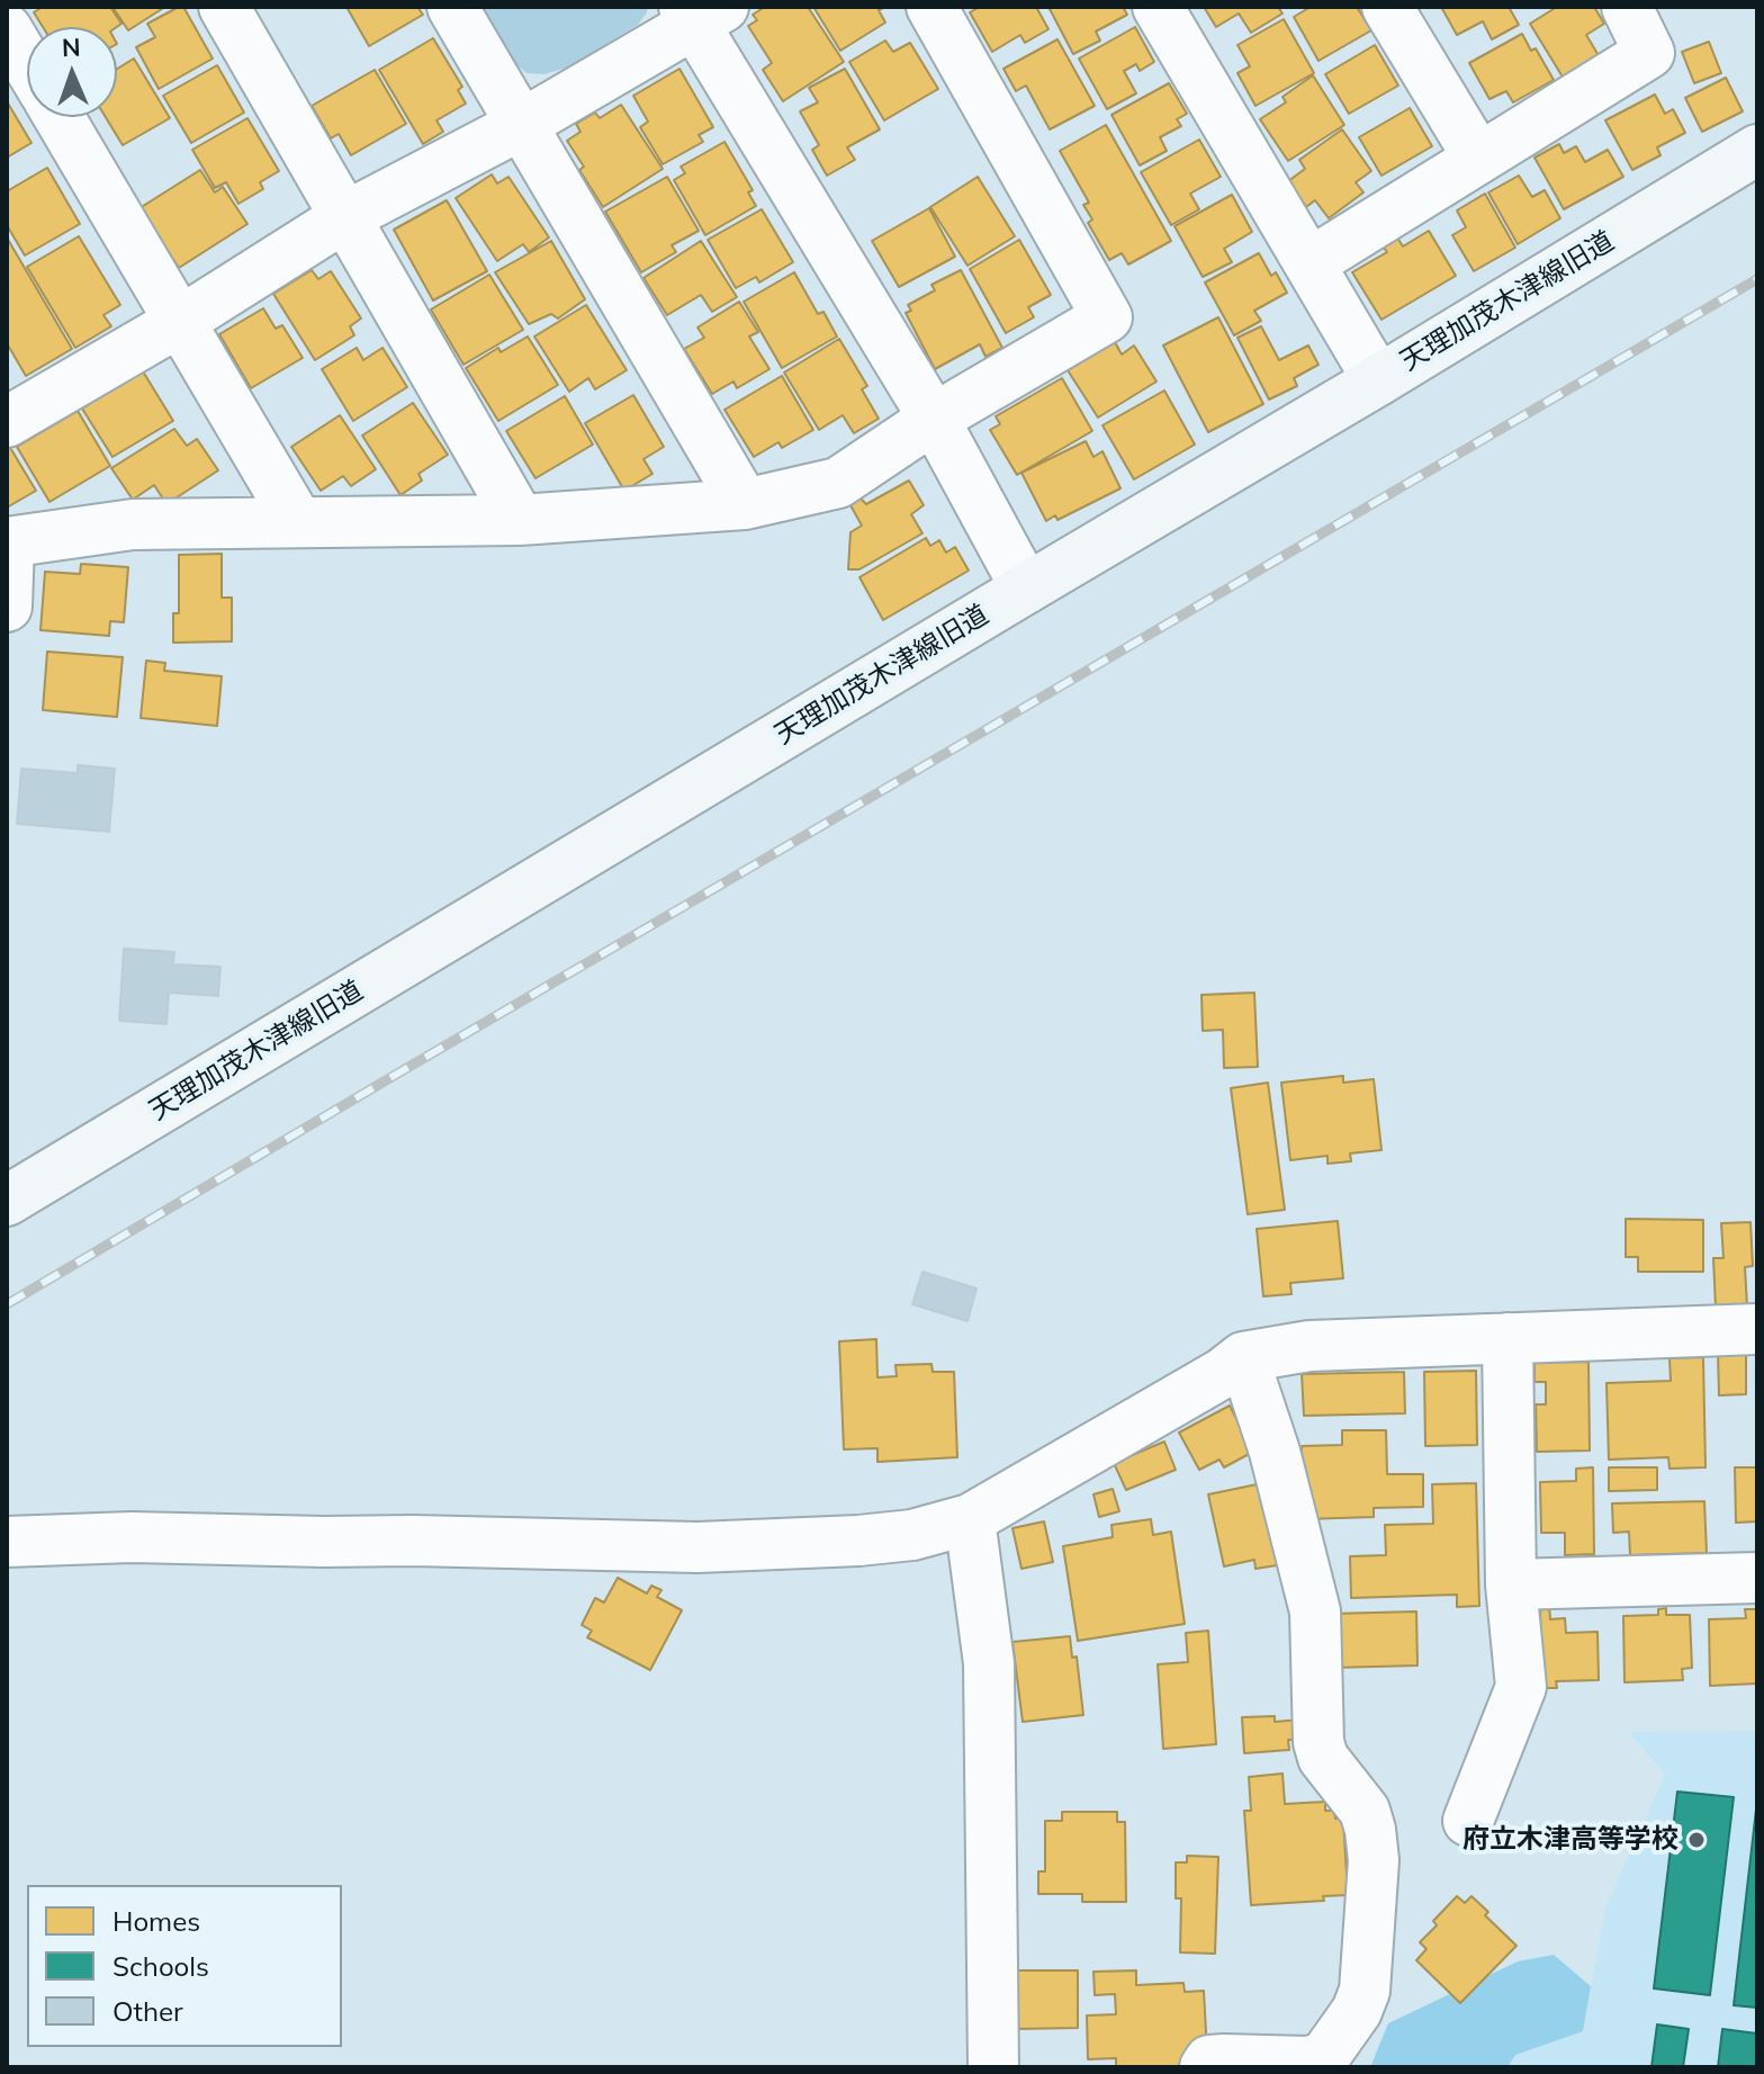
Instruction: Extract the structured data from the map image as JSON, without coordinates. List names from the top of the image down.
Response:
{
  "streets": {
    "street": ["天理加茂木津線旧道"]
  },
  "places": ["府立木津高等学校"],
  "legend": ["Homes", "Schools", "Other"],
  "north": "top"
}
